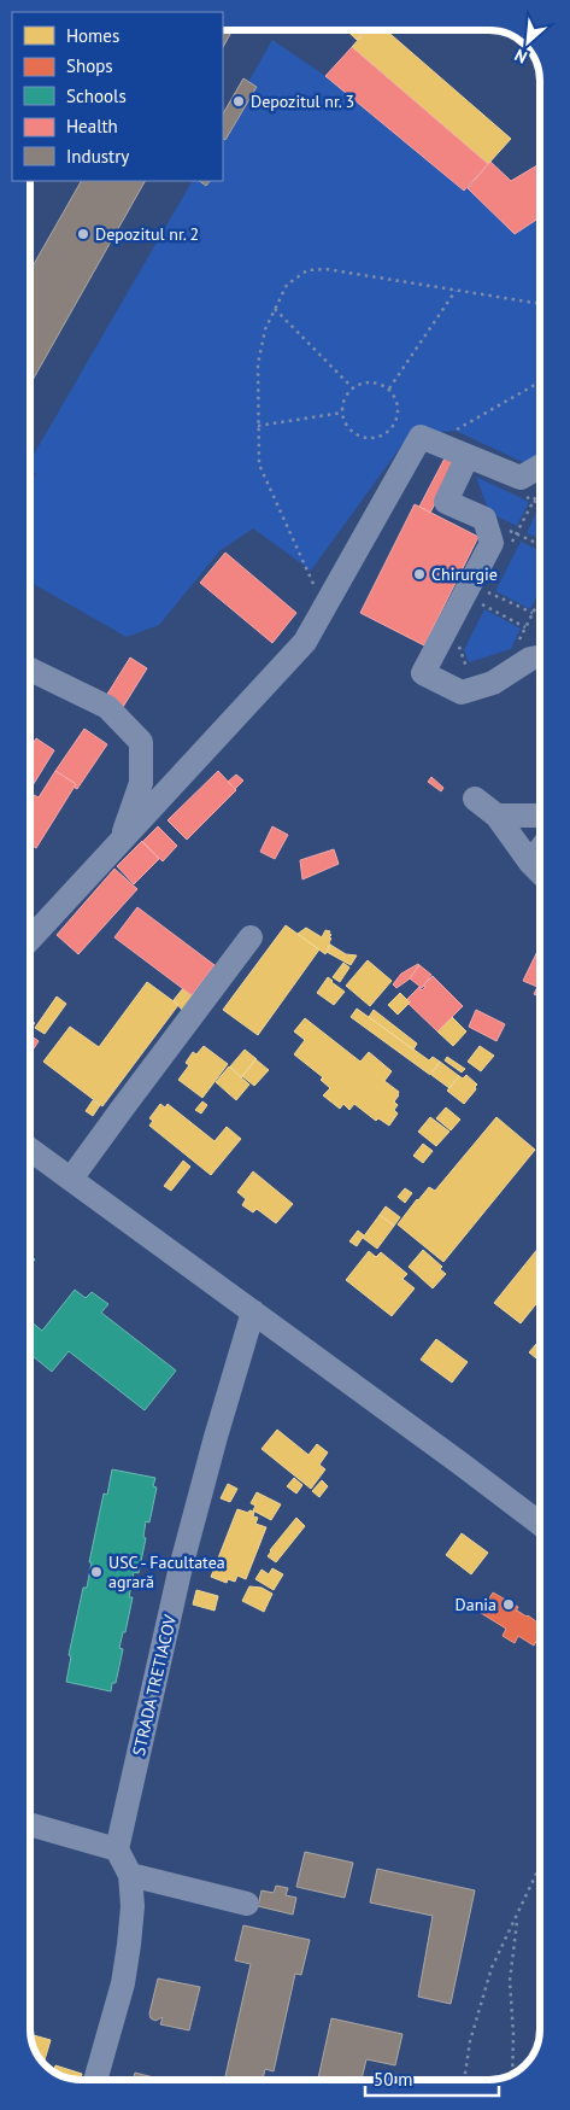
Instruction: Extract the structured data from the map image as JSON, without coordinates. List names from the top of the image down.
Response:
{
  "streets": {
    "street": ["STRADA TRETIACOV"]
  },
  "places": [
    "Depozitul nr. 3",
    "Depozitul nr. 2",
    "Chirurgie",
    "USC - Facultatea agrară",
    "Dania"
  ],
  "legend": [
    "Homes",
    "Shops",
    "Schools",
    "Health",
    "Industry"
  ],
  "scale_bar": "50 m",
  "north": "bottom left"
}
